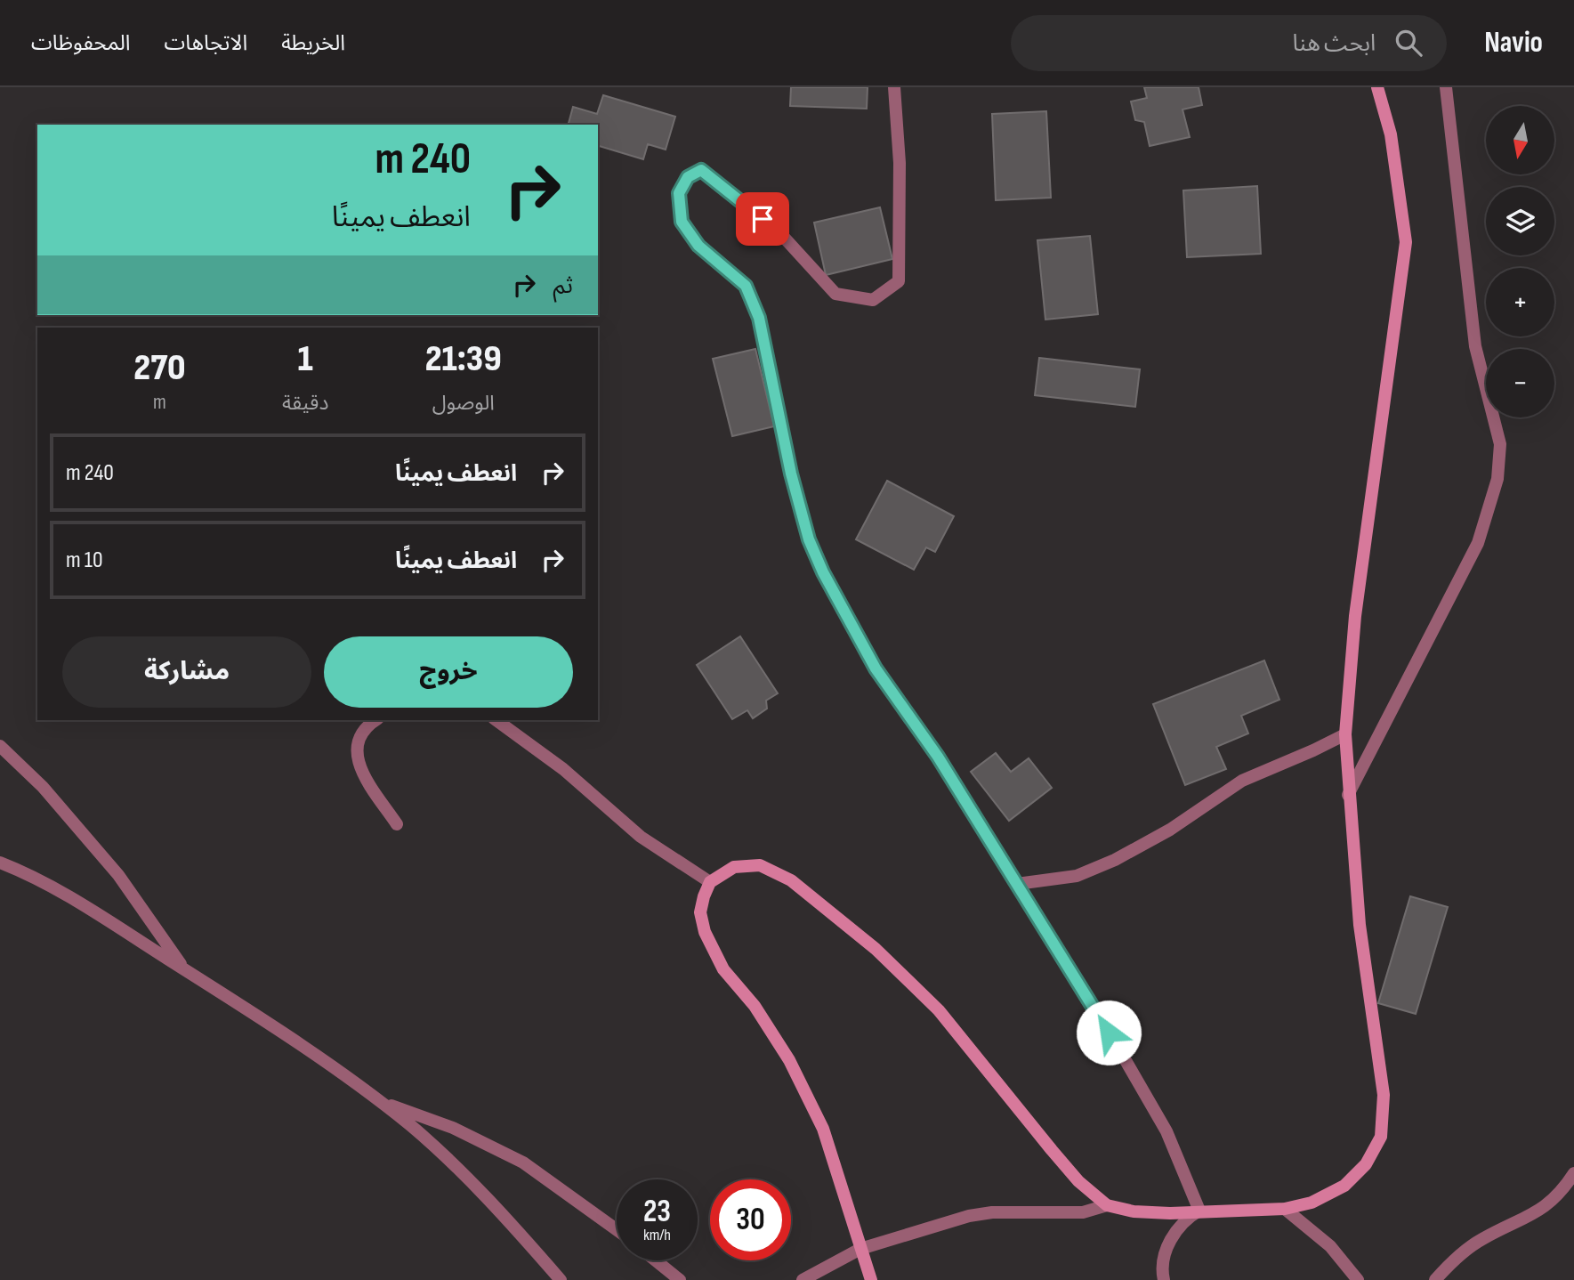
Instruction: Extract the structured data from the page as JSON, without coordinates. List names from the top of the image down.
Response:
{
  "north": "bottom",
  "page": {
    "header": "Navio",
    "search": "ابحث هنا",
    "nav": ["الخريطة", "الاتجاهات", "المحفوظات"],
    "map_buttons": ["+", "−"],
    "turn": ["240 m", "انعطف يمينًا"],
    "then": "ثم",
    "eta": [
      "21:39",
      "الوصول",
      "1",
      "دقيقة",
      "270",
      "m"
    ],
    "list": [
      {
        "name": "انعطف يمينًا",
        "value": "240 m"
      },
      {
        "name": "انعطف يمينًا",
        "value": "10 m"
      }
    ],
    "buttons": ["خروج", "مشاركة"],
    "speed": "23 km/h",
    "limit": "30"
  }
}
